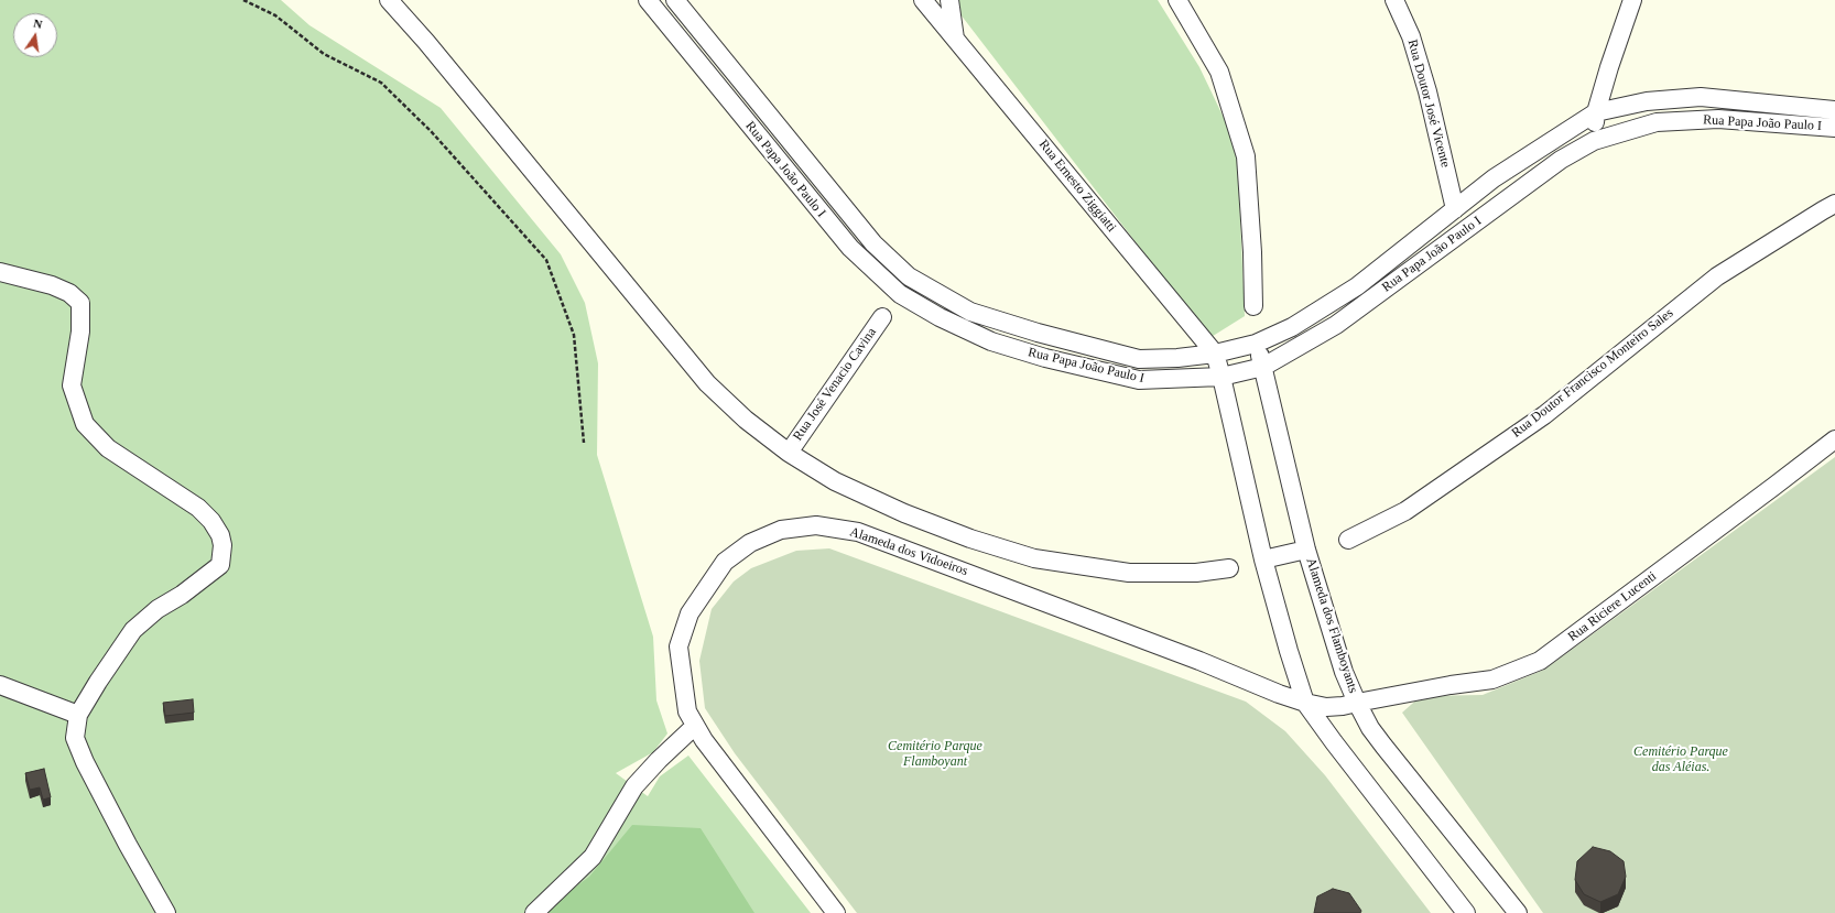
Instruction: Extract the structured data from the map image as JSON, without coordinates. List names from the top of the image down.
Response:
{
  "streets": {
    "street": [
      "Rua Doutor José Vicente",
      "Rua Papa João Paulo I",
      "Rua Ernesto Ziggiatti",
      "Rua Doutor Francisco Monteiro Sales",
      "Rua José Venacio Cavina",
      "Alameda dos Vidoeiros",
      "Rua Riciere Lucenti",
      "Alameda dos Flamboyants"
    ]
  },
  "crossings": [
    ["Rua Doutor José Vicente", "Rua Papa João Paulo I"],
    ["Rua Papa João Paulo I", "Rua Ernesto Ziggiatti"],
    ["Rua Papa João Paulo I", "Alameda dos Flamboyants"],
    ["Alameda dos Vidoeiros", "Rua Riciere Lucenti"],
    ["Rua Riciere Lucenti", "Alameda dos Flamboyants"]
  ],
  "parks": ["Cemitério Parque Flamboyant", "Cemitério Parque das Aléias."],
  "north": "top"
}
